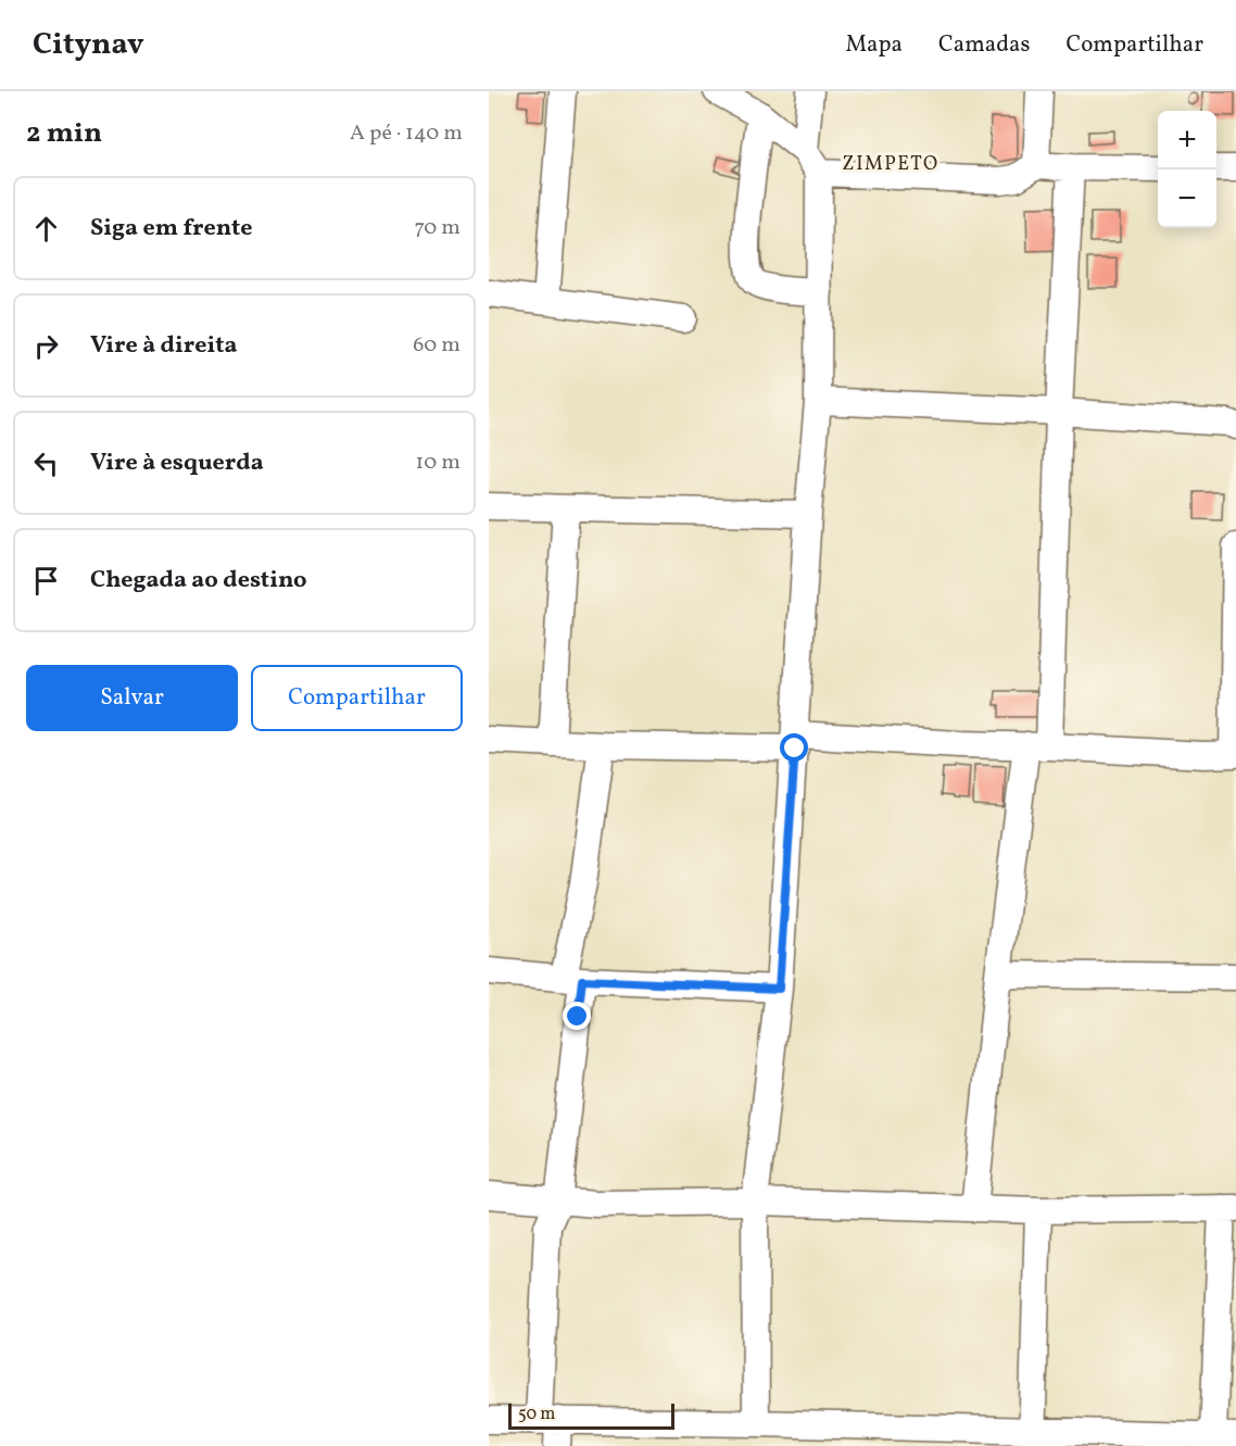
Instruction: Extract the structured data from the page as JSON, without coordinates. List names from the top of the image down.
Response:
{
  "districts": ["ZIMPETO"],
  "scale_bar": "50 m",
  "page": {
    "header": "Citynav",
    "nav": ["Mapa", "Camadas", "Compartilhar"],
    "heading": ["2 min", "A pé · 140 m"],
    "map_buttons": ["+", "−"],
    "list": [
      ["Siga em frente", "70 m"],
      ["Vire à direita", "60 m"],
      ["Vire à esquerda", "10 m"],
      "Chegada ao destino"
    ],
    "buttons": ["Salvar", "Compartilhar"],
    "scale": "50 m"
  }
}
